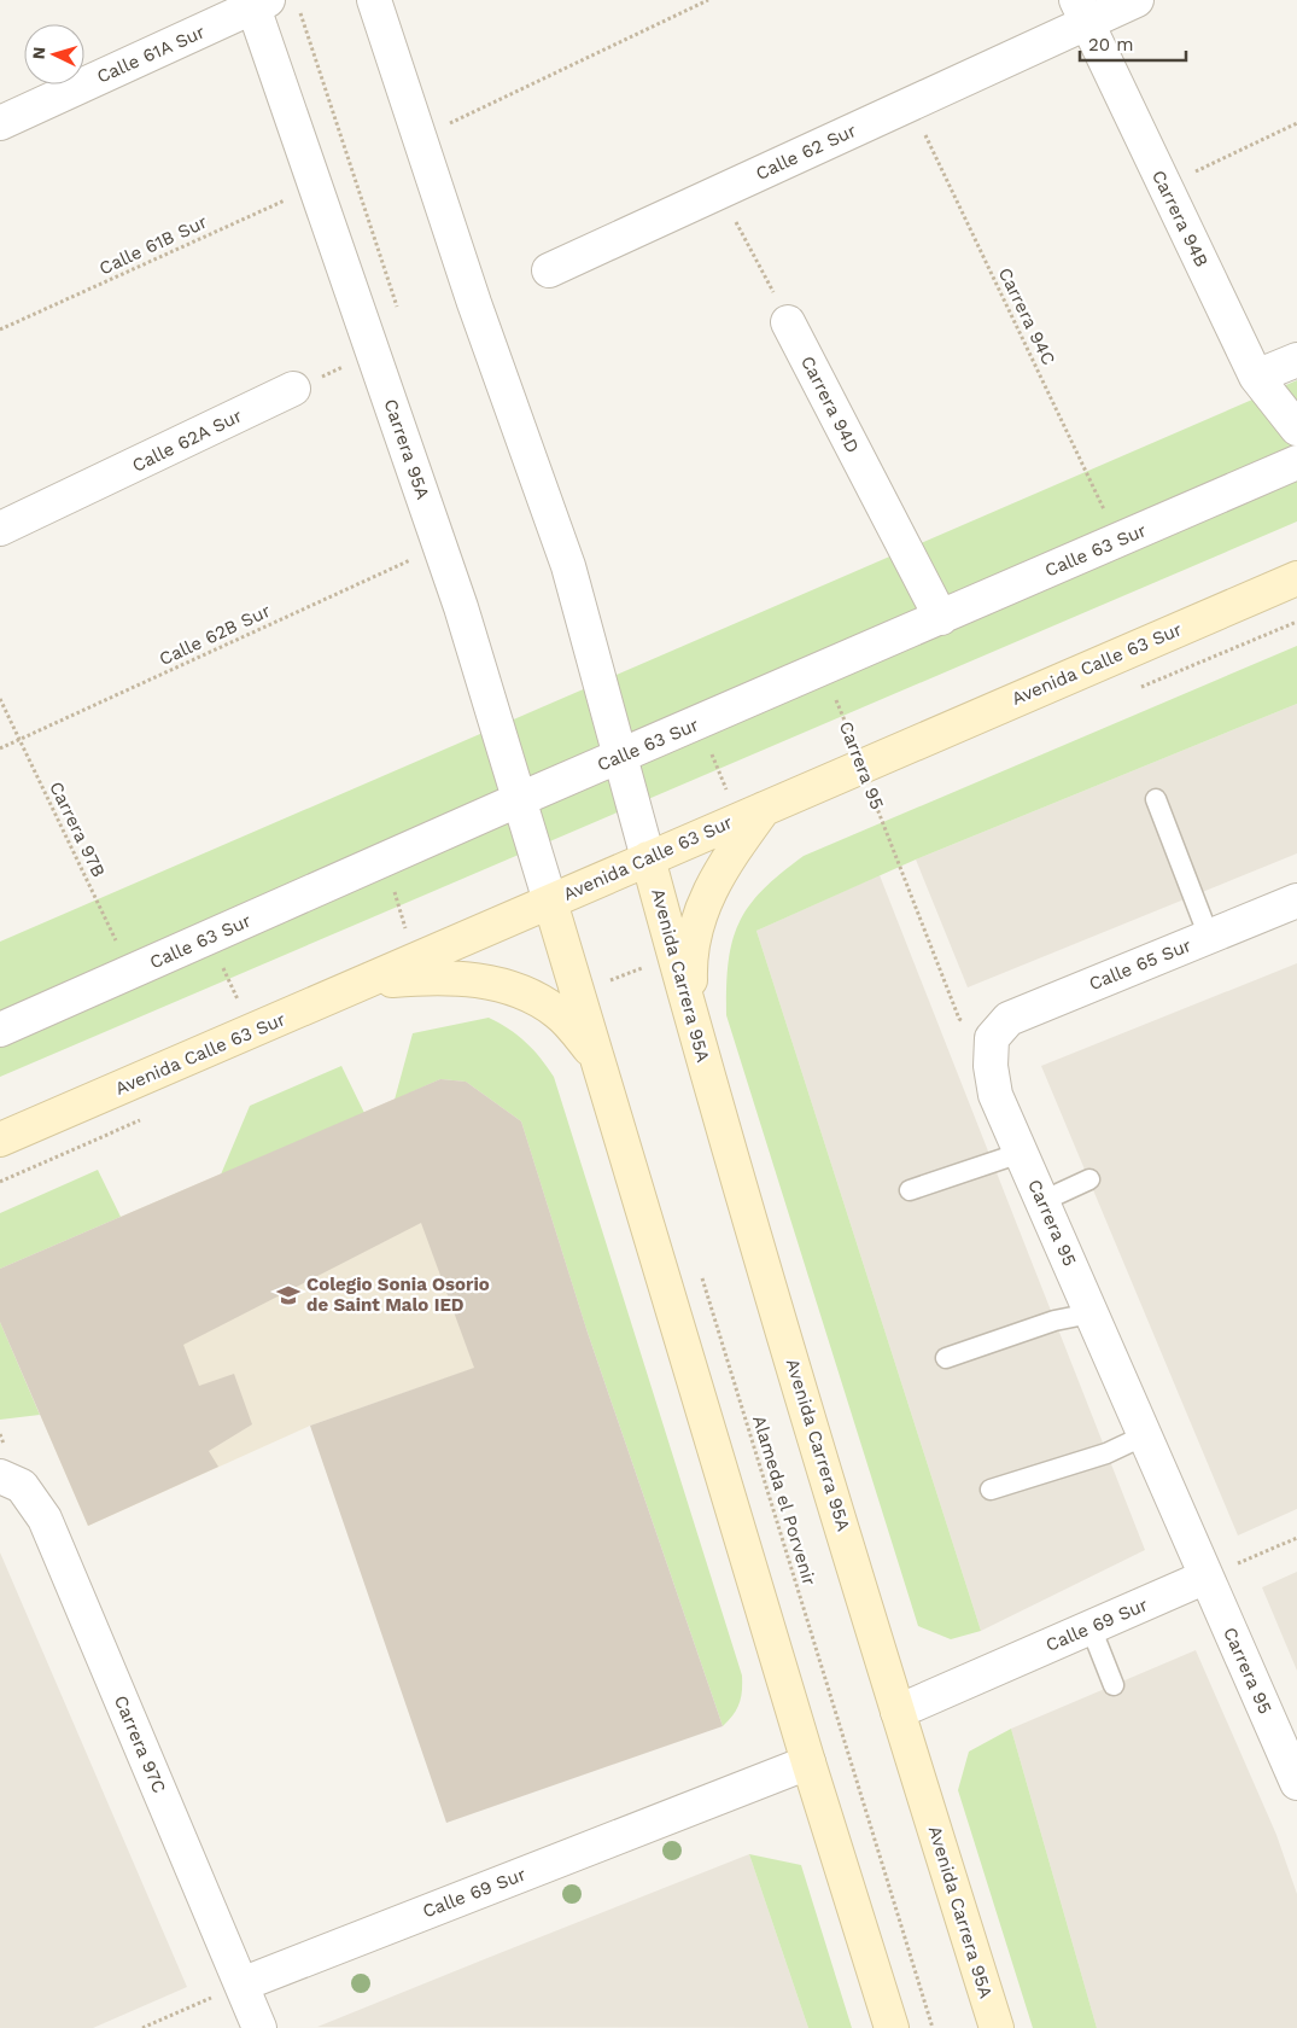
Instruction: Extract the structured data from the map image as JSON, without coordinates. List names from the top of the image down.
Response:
{
  "streets": {
    "main road": ["Avenida Calle 63 Sur", "Avenida Carrera 95A"],
    "street": [
      "Calle 61A Sur",
      "Calle 62 Sur",
      "Carrera 94B",
      "Carrera 94D",
      "Calle 62A Sur",
      "Carrera 95A",
      "Calle 63 Sur",
      "Carrera 95",
      "Calle 65 Sur",
      "Calle 69 Sur",
      "Carrera 97C"
    ],
    "path": [
      "Calle 61B Sur",
      "Carrera 94C",
      "Calle 62B Sur",
      "Carrera 97B",
      "Alameda el Porvenir"
    ]
  },
  "crossings": [
    ["Calle 61A Sur", "Carrera 95A"],
    ["Calle 62 Sur", "Carrera 94B"],
    ["Calle 62 Sur", "Carrera 94C"],
    ["Calle 61B Sur", "Carrera 95A"],
    ["Carrera 94C", "Calle 63 Sur"],
    ["Carrera 94D", "Calle 63 Sur"],
    ["Carrera 95A", "Calle 63 Sur"],
    ["Carrera 95A", "Calle 62B Sur"],
    ["Carrera 95A", "Avenida Calle 63 Sur"],
    ["Calle 63 Sur", "Carrera 95"],
    ["Calle 63 Sur", "Carrera 97B"],
    ["Calle 62B Sur", "Carrera 97B"],
    ["Avenida Calle 63 Sur", "Carrera 95"],
    ["Avenida Calle 63 Sur", "Avenida Carrera 95A"],
    ["Carrera 95", "Calle 65 Sur"],
    ["Carrera 95", "Calle 69 Sur"],
    ["Avenida Carrera 95A", "Calle 69 Sur"],
    ["Calle 69 Sur", "Carrera 97C"]
  ],
  "places": {
    "school or university": ["Colegio Sonia Osorio de Saint Malo IED"]
  },
  "scale_bar": "20 m",
  "north": "left"
}
